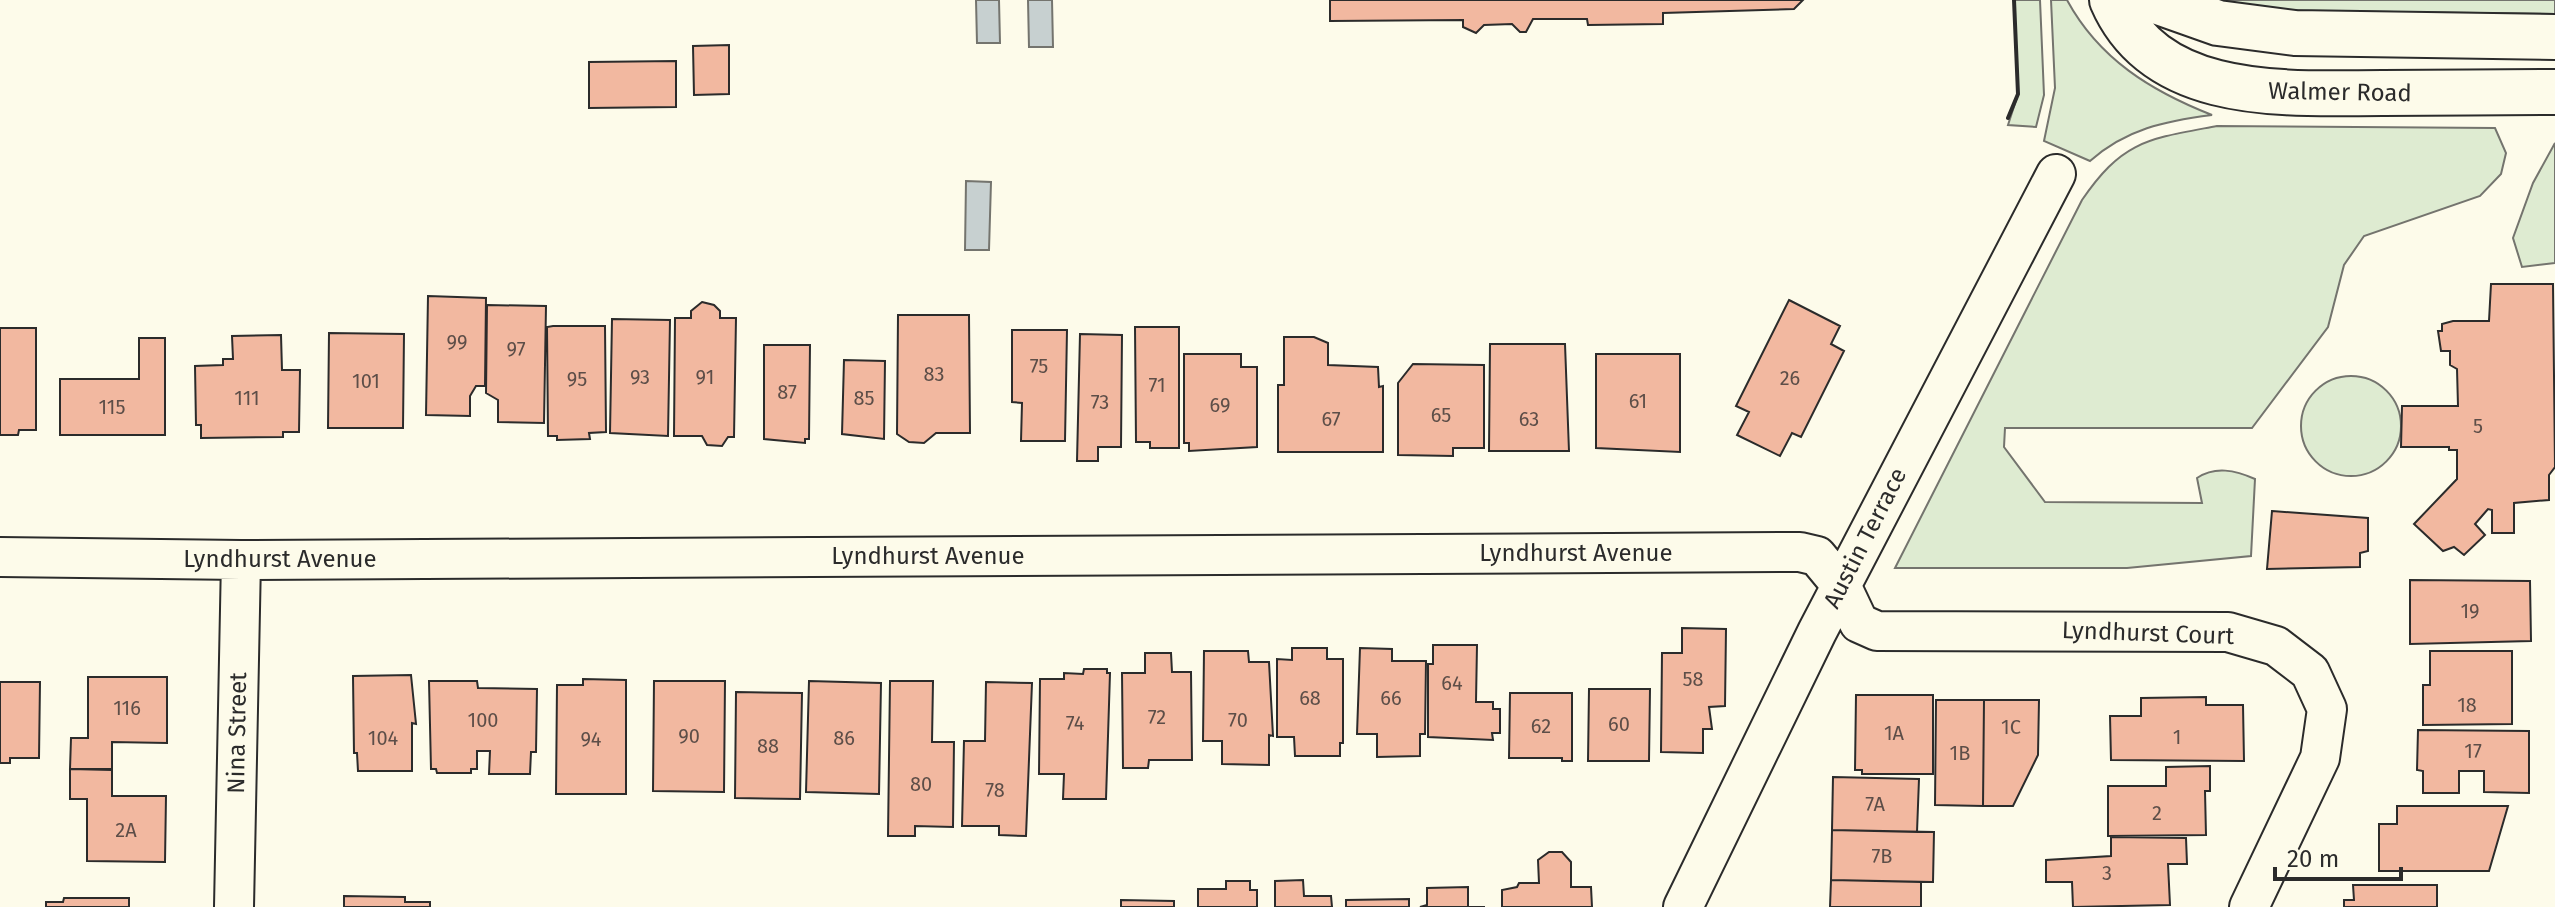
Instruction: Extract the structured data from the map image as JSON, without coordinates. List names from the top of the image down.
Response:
{
  "streets": {
    "street": [
      "Walmer Road",
      "Austin Terrace",
      "Lyndhurst Avenue",
      "Lyndhurst Court",
      "Nina Street"
    ]
  },
  "crossings": [
    ["Austin Terrace", "Lyndhurst Avenue"],
    ["Austin Terrace", "Lyndhurst Court"],
    ["Lyndhurst Avenue", "Lyndhurst Court"],
    ["Lyndhurst Avenue", "Nina Street"]
  ],
  "house_numbers": [
    "99",
    "97",
    "75",
    "83",
    "93",
    "91",
    "26",
    "95",
    "101",
    "71",
    "87",
    "111",
    "85",
    "61",
    "73",
    "69",
    "115",
    "65",
    "67",
    "63",
    "5",
    "19",
    "58",
    "64",
    "68",
    "66",
    "18",
    "116",
    "72",
    "100",
    "70",
    "74",
    "60",
    "62",
    "1C",
    "1A",
    "90",
    "1",
    "104",
    "86",
    "94",
    "88",
    "17",
    "1B",
    "80",
    "78",
    "7A",
    "2",
    "2A",
    "7B",
    "3"
  ],
  "scale_bar": "20 m"
}
